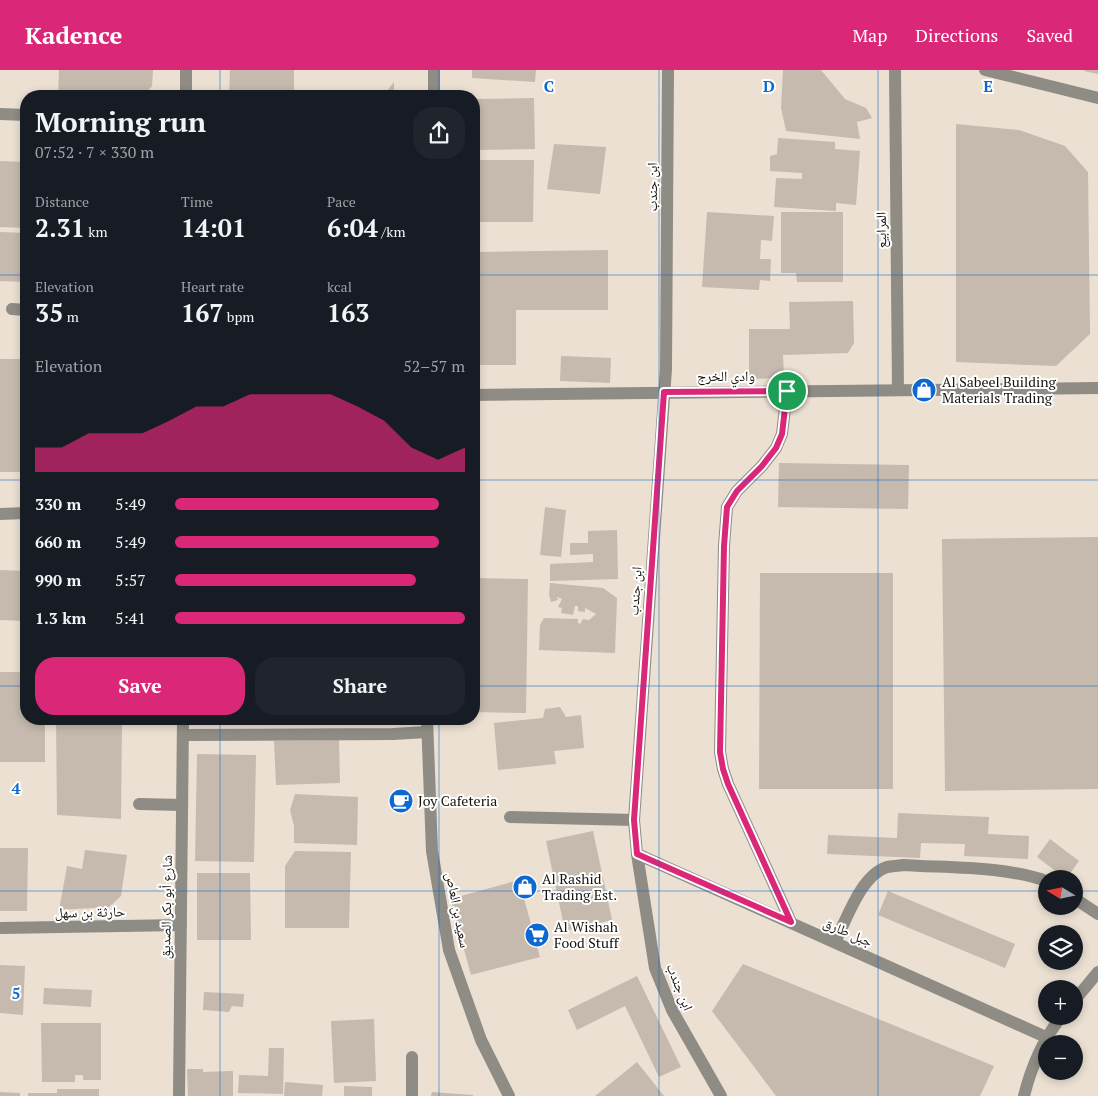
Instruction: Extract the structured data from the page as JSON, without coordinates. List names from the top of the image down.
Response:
{
  "streets": {
    "street": [
      "ابن جندب",
      "المرابيع",
      "وادي الخرج",
      "شارع أبو بكر الصديق",
      "سعيد بن العاص",
      "حارثة بن سهل",
      "جبل طارق"
    ]
  },
  "crossings": [
    ["ابن جندب", "وادي الخرج"],
    ["ابن جندب", "جبل طارق"],
    ["المرابيع", "وادي الخرج"],
    ["شارع أبو بكر الصديق", "حارثة بن سهل"]
  ],
  "places": {
    "shop": ["Al Sabeel Building Materials Trading", "Al Rashid Trading Est."],
    "cafe": ["Joy Cafeteria"],
    "supermarket": ["Al Wishah Food Stuff"]
  },
  "north": "left",
  "page": {
    "header": "Kadence",
    "nav": ["Map", "Directions", "Saved"],
    "heading": ["Morning run", "07:52 · 7 × 330 m"],
    "stats": [
      ["Distance", "2.31 km"],
      ["Time", "14:01"],
      ["Pace", "6:04 /km"],
      ["Elevation", "35 m"],
      ["Heart rate", "167 bpm"],
      ["kcal", "163"]
    ],
    "chart": ["Elevation", "52–57 m"],
    "list": [
      {
        "name": "330 m",
        "note": "5:49"
      },
      {
        "name": "660 m",
        "note": "5:49"
      },
      {
        "name": "990 m",
        "note": "5:57"
      },
      {
        "name": "1.3 km",
        "note": "5:41"
      }
    ],
    "buttons": ["Save", "Share"],
    "map_buttons": ["+", "−"]
  },
  "grid": {
    "columns": ["C", "D", "E"],
    "rows": ["4", "5"]
  }
}
